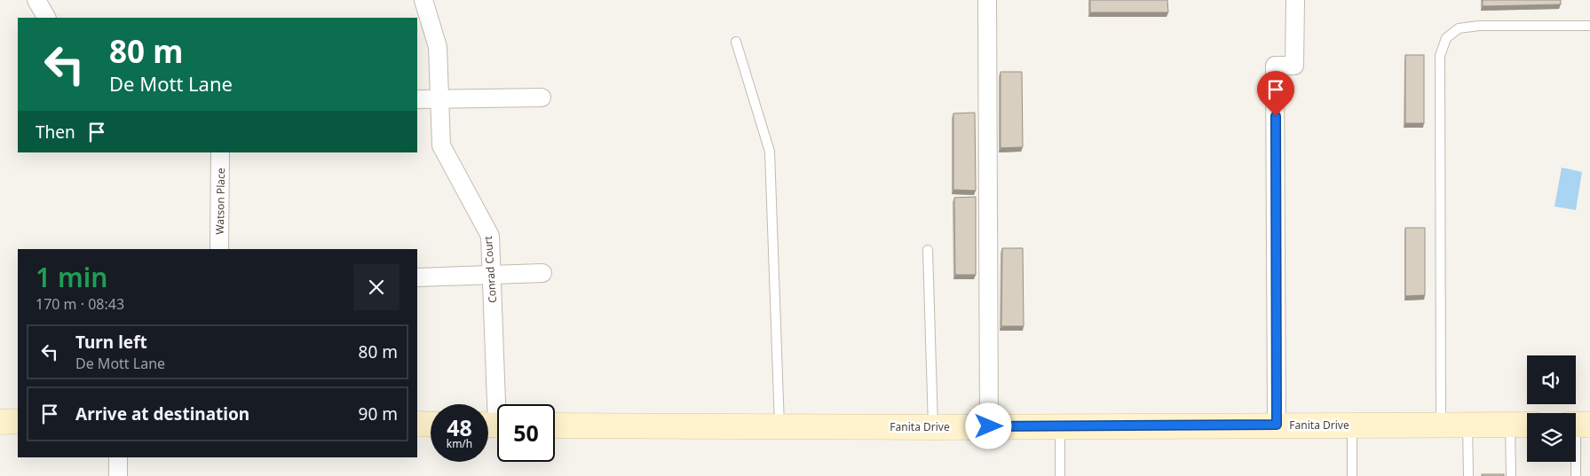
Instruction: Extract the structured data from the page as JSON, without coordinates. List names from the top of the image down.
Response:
{
  "streets": {
    "main road": ["Fanita Drive"],
    "street": ["Watson Place", "Conrad Court"]
  },
  "page": {
    "turn": ["80 m", "De Mott Lane"],
    "then": "Then",
    "heading": ["1 min", "170 m · 08:43"],
    "list": [
      {
        "name": "Turn left",
        "note": "De Mott Lane",
        "value": "80 m"
      },
      {
        "name": "Arrive at destination",
        "value": "90 m"
      }
    ],
    "speed": "48 km/h",
    "limit": "50"
  }
}
